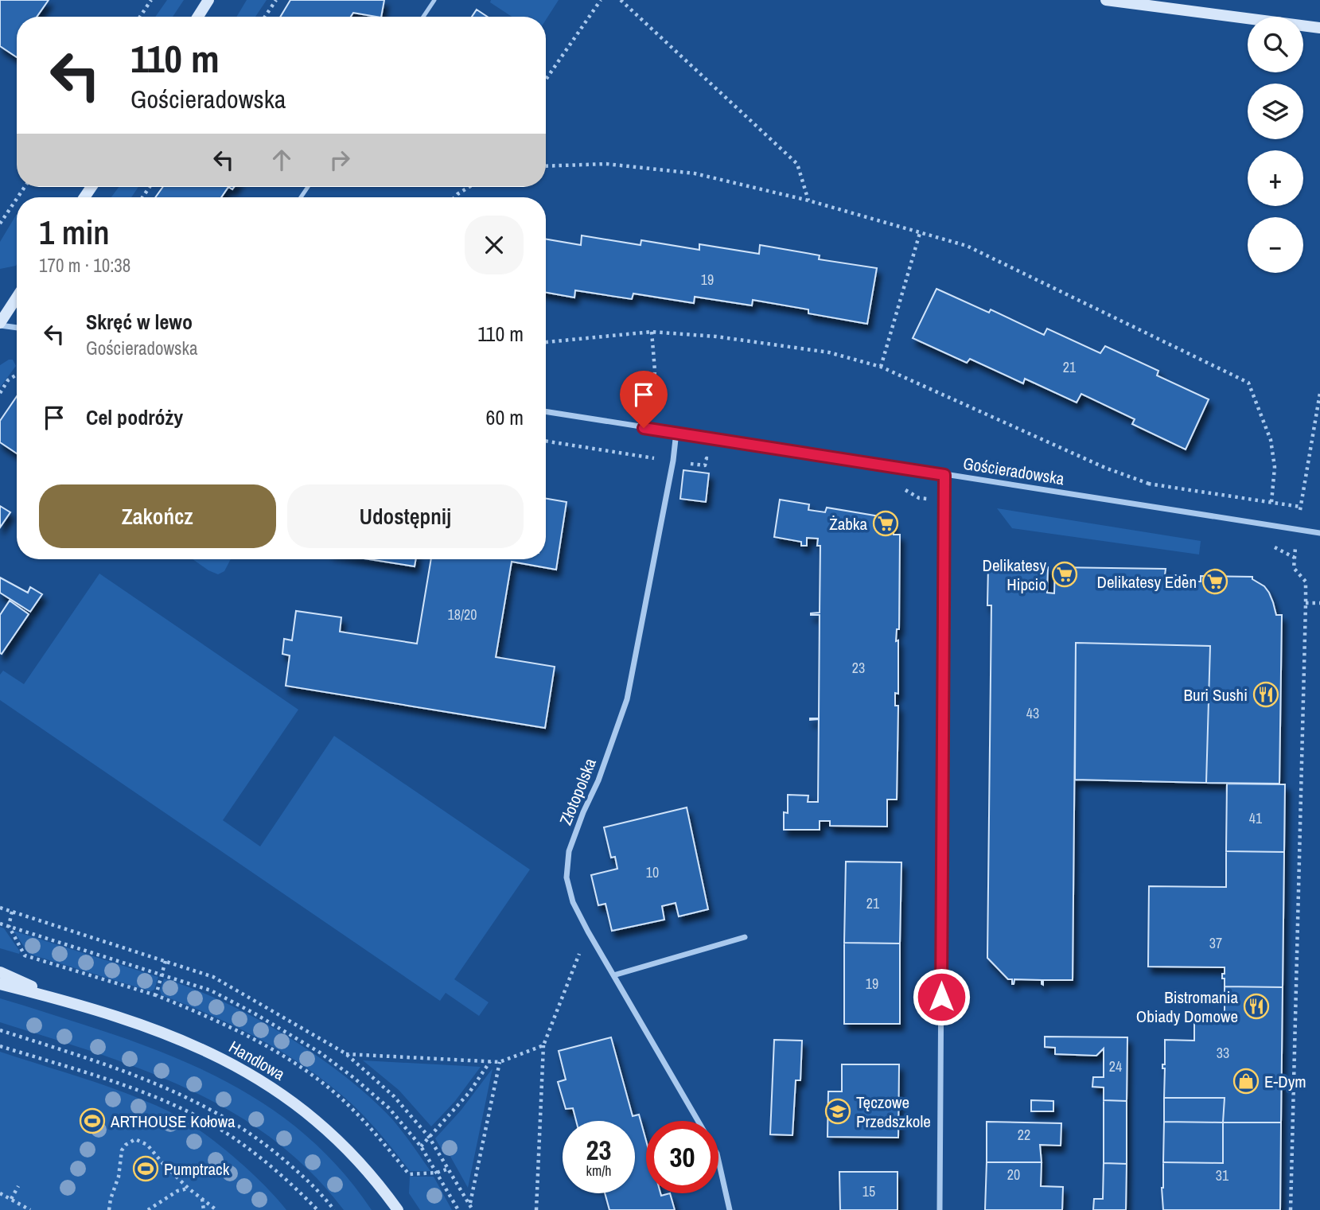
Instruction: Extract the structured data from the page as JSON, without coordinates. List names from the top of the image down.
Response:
{
  "streets": {
    "street": ["Gościeradowska", "Złotopolska", "Handlowa"]
  },
  "crossings": [
    ["Gościeradowska", "Złotopolska"]
  ],
  "places": {
    "supermarket": ["Żabka", "Delikatesy Hipcio", "Delikatesy Eden"],
    "restaurant": ["Buri Sushi", "Bistromania Obiady Domowe"],
    "shop": ["E-Dym"],
    "school or university": ["Tęczowe Przedszkole"],
    "sports": ["ARTHOUSE Kołowa", "Pumptrack"]
  },
  "house_numbers": [
    "19",
    "21",
    "18/20",
    "23",
    "43",
    "41",
    "10",
    "21",
    "37",
    "19",
    "33",
    "24",
    "22",
    "20",
    "31",
    "15"
  ],
  "page": {
    "map_buttons": ["+", "−"],
    "turn": ["110 m", "Gościeradowska"],
    "heading": ["1 min", "170 m · 10:38"],
    "list": [
      {
        "name": "Skręć w lewo",
        "note": "Gościeradowska",
        "value": "110 m"
      },
      {
        "name": "Cel podróży",
        "value": "60 m"
      }
    ],
    "buttons": ["Zakończ", "Udostępnij"],
    "speed": "23 km/h",
    "limit": "30"
  }
}
